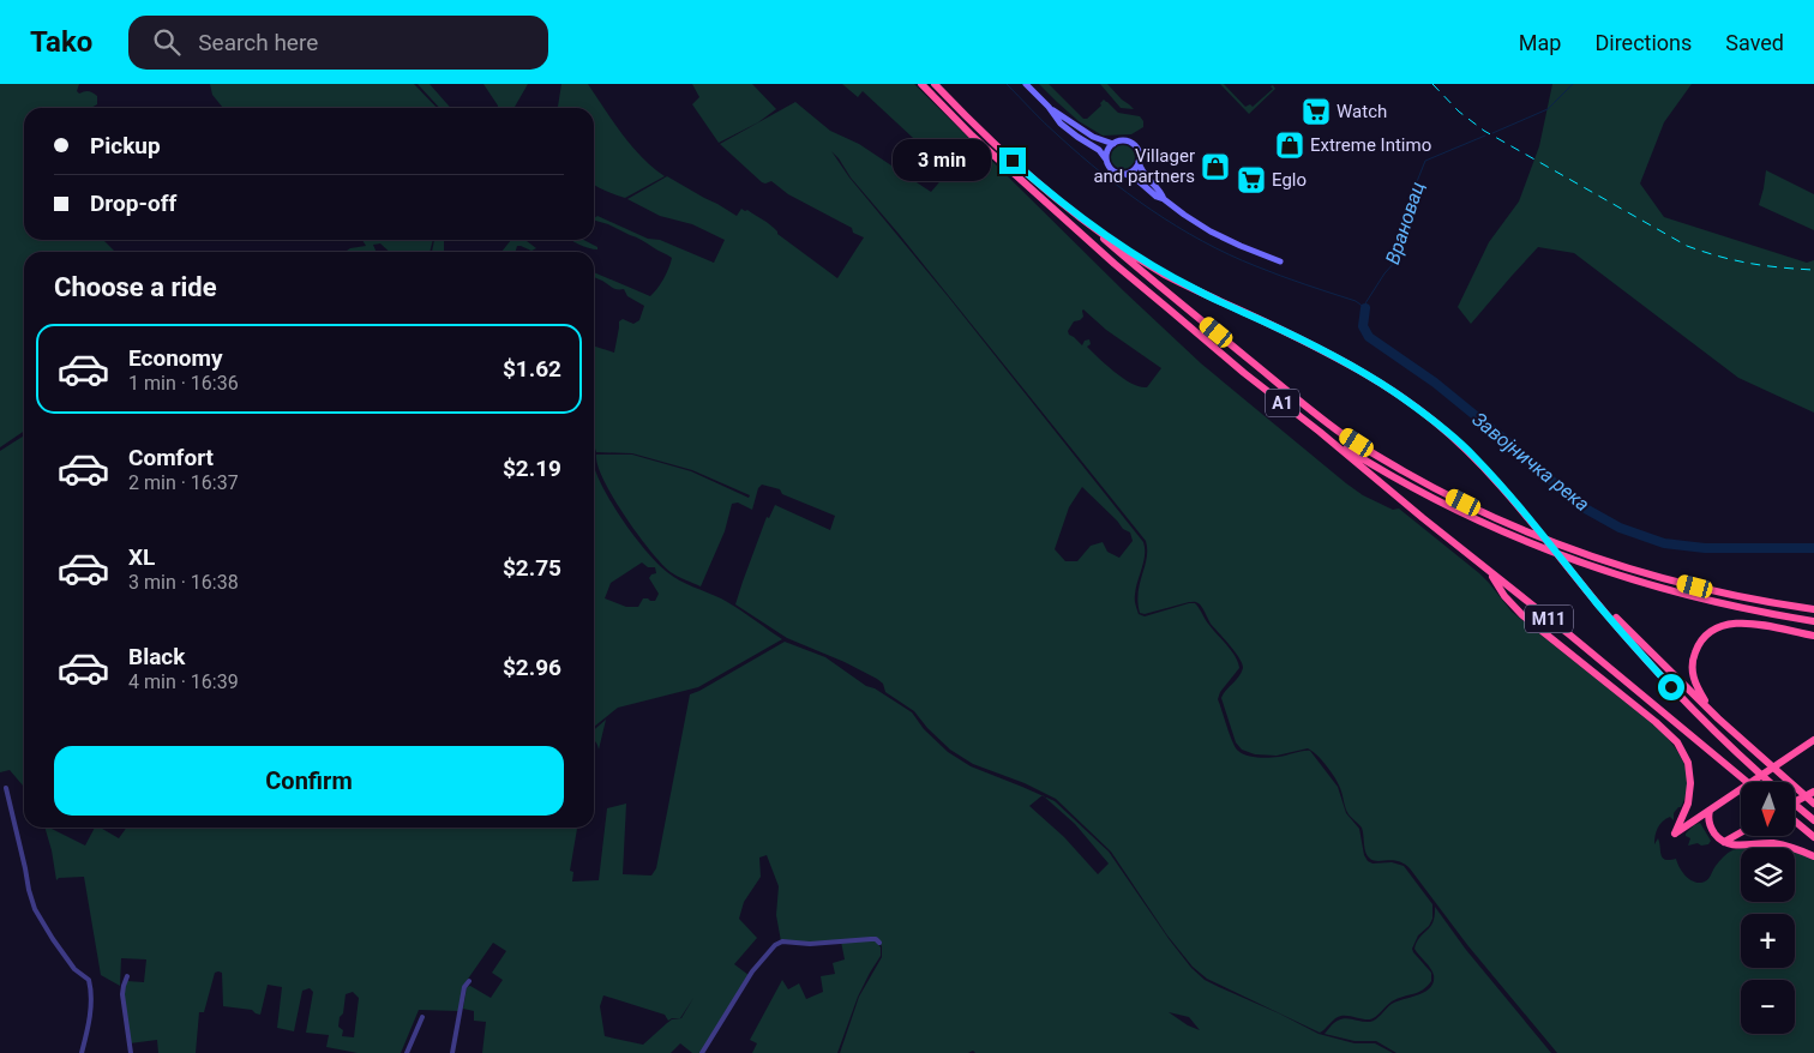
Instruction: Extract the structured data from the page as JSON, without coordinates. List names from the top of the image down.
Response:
{
  "streets": {
    "highway": ["A1", "M11"]
  },
  "water": ["Врановац", "Завојничка река"],
  "places": {
    "supermarket": ["Watch", "Eglo"],
    "shop": ["Extreme Intimo", "Villager and partners"]
  },
  "north": "bottom",
  "page": {
    "header": "Tako",
    "search": "Search here",
    "nav": ["Map", "Directions", "Saved"],
    "banner": ["Pickup", "Drop-off"],
    "bubble": "3 min",
    "heading": "Choose a ride",
    "list": [
      {
        "name": "Economy",
        "note": "1 min · 16:36",
        "value": "$1.62"
      },
      {
        "name": "Comfort",
        "note": "2 min · 16:37",
        "value": "$2.19"
      },
      {
        "name": "XL",
        "note": "3 min · 16:38",
        "value": "$2.75"
      },
      {
        "name": "Black",
        "note": "4 min · 16:39",
        "value": "$2.96"
      }
    ],
    "buttons": "Confirm",
    "map_buttons": ["+", "−"]
  }
}
